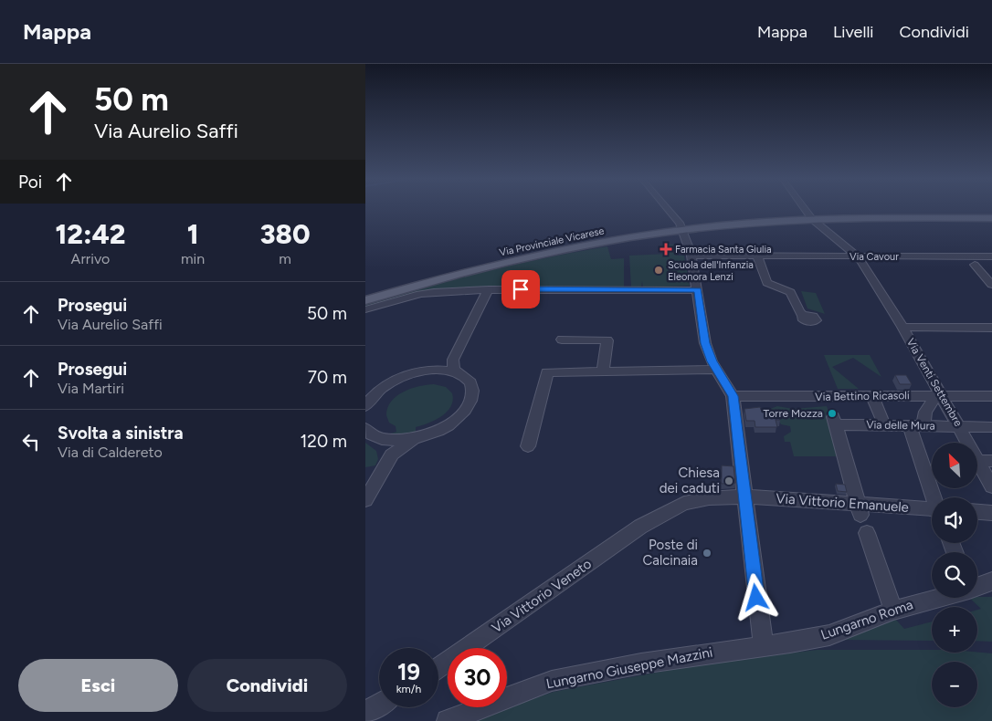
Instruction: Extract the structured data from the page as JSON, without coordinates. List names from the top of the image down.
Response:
{
  "streets": {
    "main road": ["Via Provinciale Vicarese"],
    "street": [
      "Via Cavour",
      "Via Venti Settembre",
      "Via Bettino Ricasoli",
      "Via delle Mura",
      "Via Vittorio Emanuele",
      "Via Vittorio Veneto",
      "Lungarno Roma",
      "Lungarno Giuseppe Mazzini"
    ]
  },
  "crossings": [
    ["Via Provinciale Vicarese", "Via Venti Settembre"],
    ["Via Cavour", "Via Venti Settembre"],
    ["Via Venti Settembre", "Via Bettino Ricasoli"],
    ["Via Venti Settembre", "Via delle Mura"],
    ["Via Vittorio Emanuele", "Via Vittorio Veneto"],
    ["Lungarno Roma", "Lungarno Giuseppe Mazzini"]
  ],
  "places": {
    "health": ["Farmacia Santa Giulia"],
    "other": [
      "Scuola dell'Infanzia Eleonora Lenzi",
      "Torre Mozza",
      "Chiesa dei caduti",
      "Poste di Calcinaia"
    ]
  },
  "north": "top left",
  "page": {
    "header": "Mappa",
    "nav": ["Mappa", "Livelli", "Condividi"],
    "turn": ["50 m", "Via Aurelio Saffi"],
    "then": "Poi",
    "eta": [
      "12:42",
      "Arrivo",
      "1",
      "min",
      "380",
      "m"
    ],
    "list": [
      {
        "name": "Prosegui",
        "note": "Via Aurelio Saffi",
        "value": "50 m"
      },
      {
        "name": "Prosegui",
        "note": "Via Martiri",
        "value": "70 m"
      },
      {
        "name": "Svolta a sinistra",
        "note": "Via di Caldereto",
        "value": "120 m"
      }
    ],
    "map_buttons": ["+", "−"],
    "speed": "19 km/h",
    "limit": "30",
    "buttons": ["Esci", "Condividi"]
  }
}
